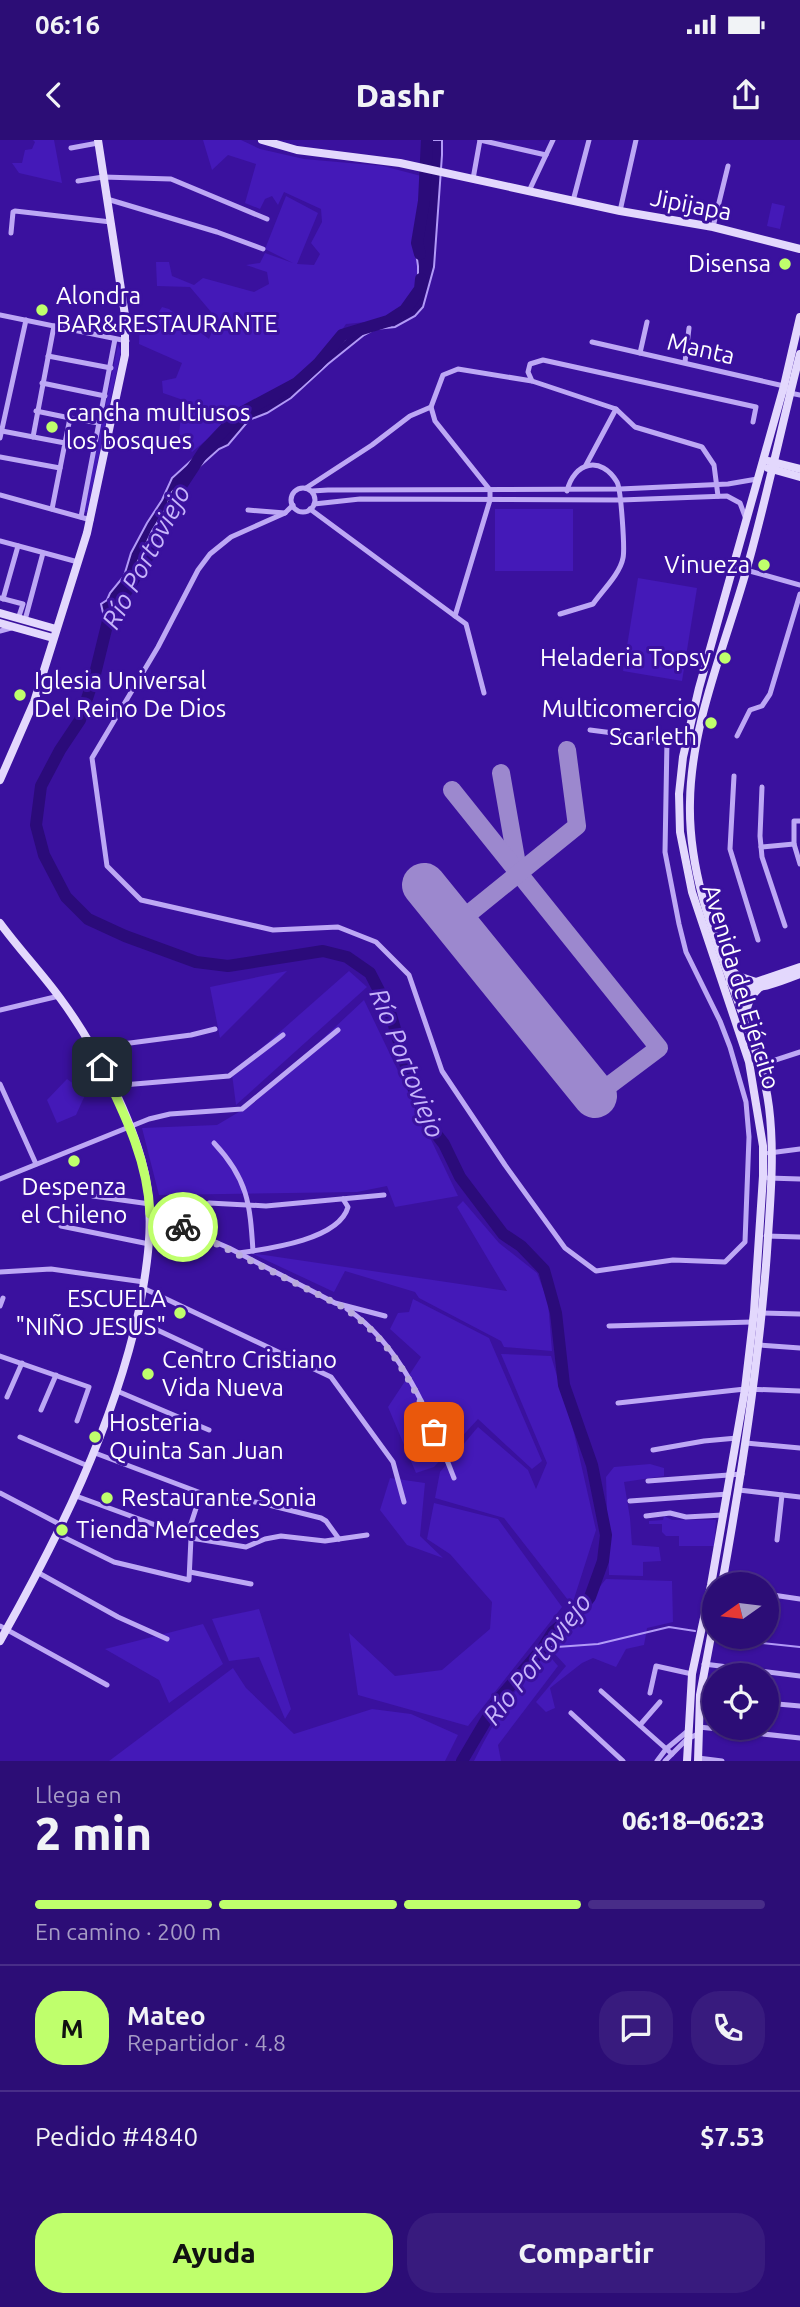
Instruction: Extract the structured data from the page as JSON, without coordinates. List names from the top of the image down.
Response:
{
  "streets": {
    "main road": ["Jipijapa", "Avenida del Ejército"],
    "street": ["Manta"]
  },
  "crossings": [
    ["Manta", "Avenida del Ejército"]
  ],
  "water": ["Río Portoviejo"],
  "places": [
    "Disensa",
    "Alondra BAR&RESTAURANTE",
    "cancha multiusos los bosques",
    "Vinueza",
    "Heladeria Topsy",
    "Iglesia Universal Del Reino De Dios",
    "Multicomercio Scarleth",
    "Despenza el Chileno",
    "ESCUELA \"NIÑO JESUS\"",
    "Centro Cristiano Vida Nueva",
    "Hosteria Quinta San Juan",
    "Restaurante Sonia",
    "Tienda Mercedes"
  ],
  "north": "left",
  "page": {
    "status": "06:16",
    "header": "Dashr",
    "heading": ["2 min", "Llega en", "06:18–06:23"],
    "panel": [
      "Mateo",
      "Repartidor · 4.8",
      "Pedido #4840",
      "$7.53"
    ],
    "bar": "En camino · 200 m",
    "round": "M",
    "buttons": ["Ayuda", "Compartir"]
  }
}
